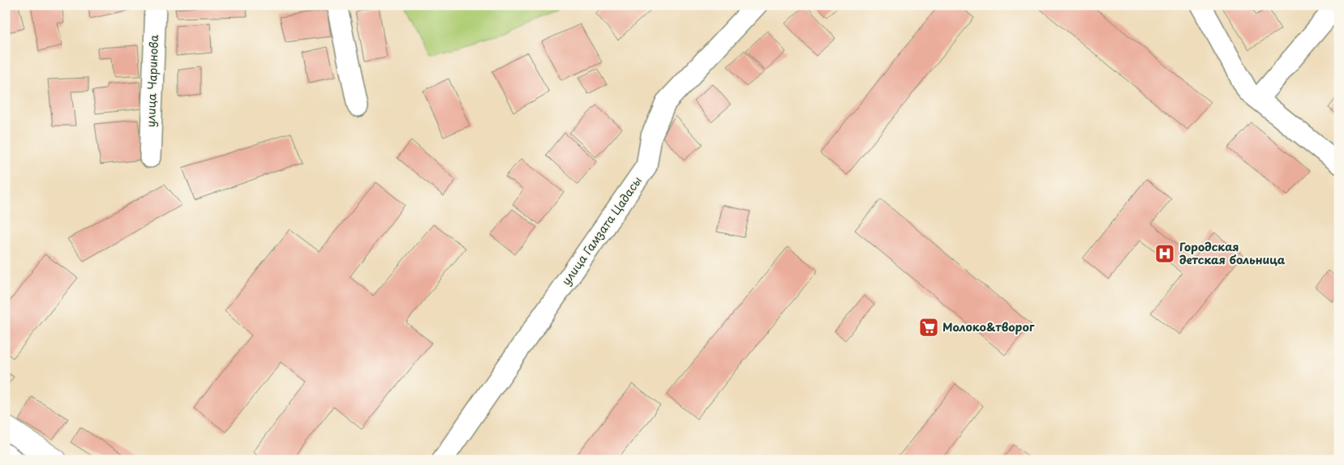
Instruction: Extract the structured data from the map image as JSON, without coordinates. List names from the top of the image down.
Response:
{
  "streets": {
    "street": ["улица Чаринова", "улица Гамзата Цадасы"]
  },
  "places": {
    "hospital": ["Городская детская больница"],
    "supermarket": ["Молоко&творог"]
  }
}
